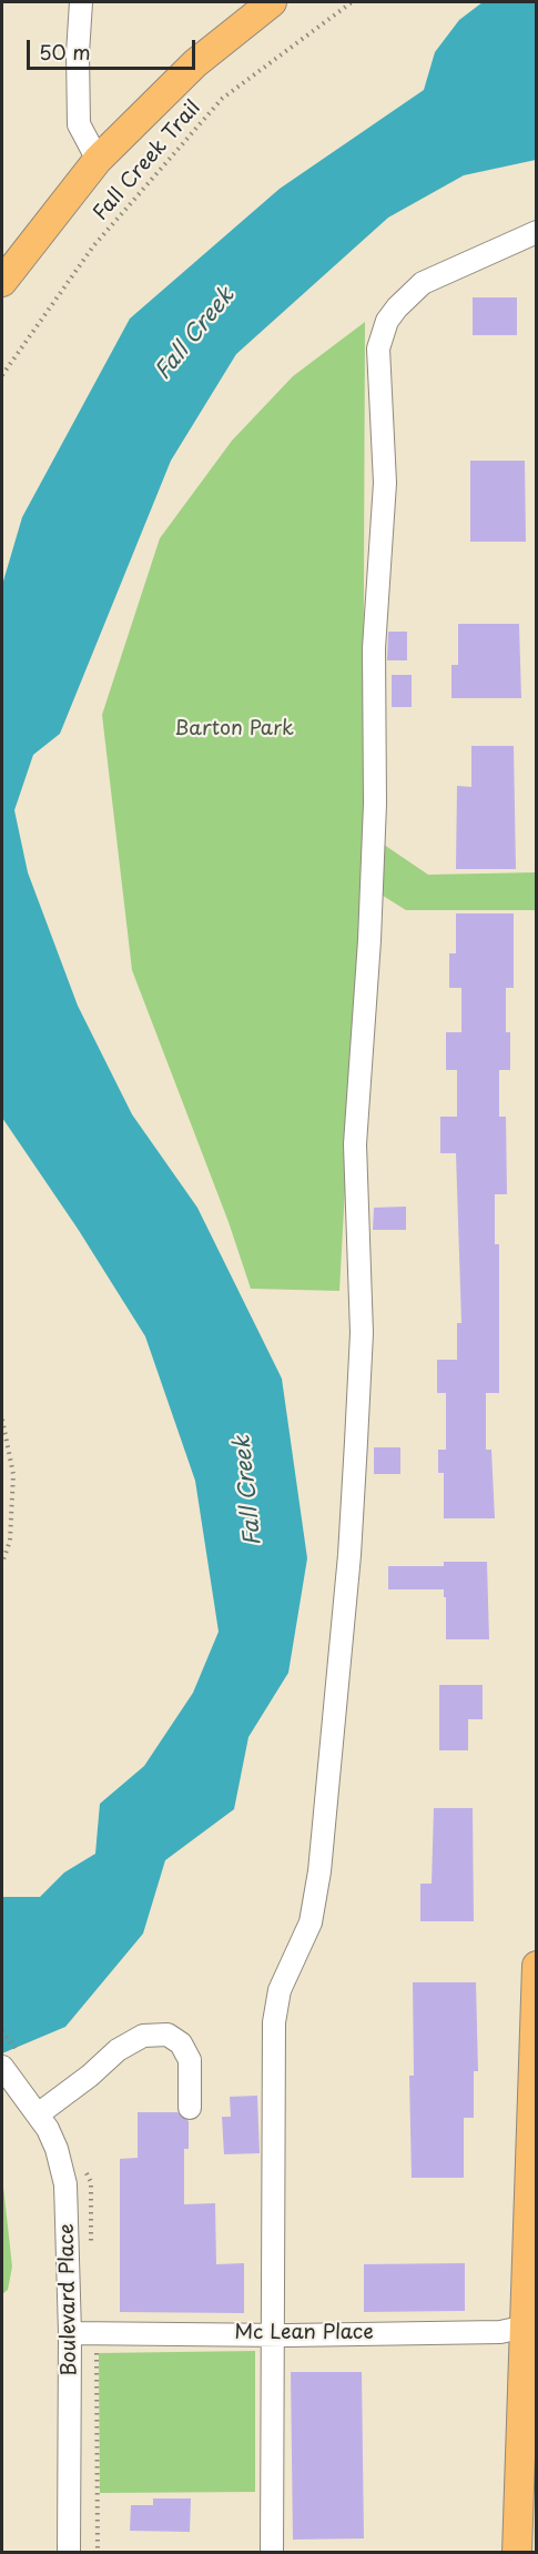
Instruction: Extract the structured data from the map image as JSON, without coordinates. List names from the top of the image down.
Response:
{
  "streets": {
    "street": ["Boulevard Place", "Mc Lean Place"],
    "path": ["Fall Creek Trail"]
  },
  "crossings": [
    ["Boulevard Place", "Mc Lean Place"]
  ],
  "water": ["Fall Creek"],
  "parks": ["Barton Park"],
  "scale_bar": "50 m"
}
